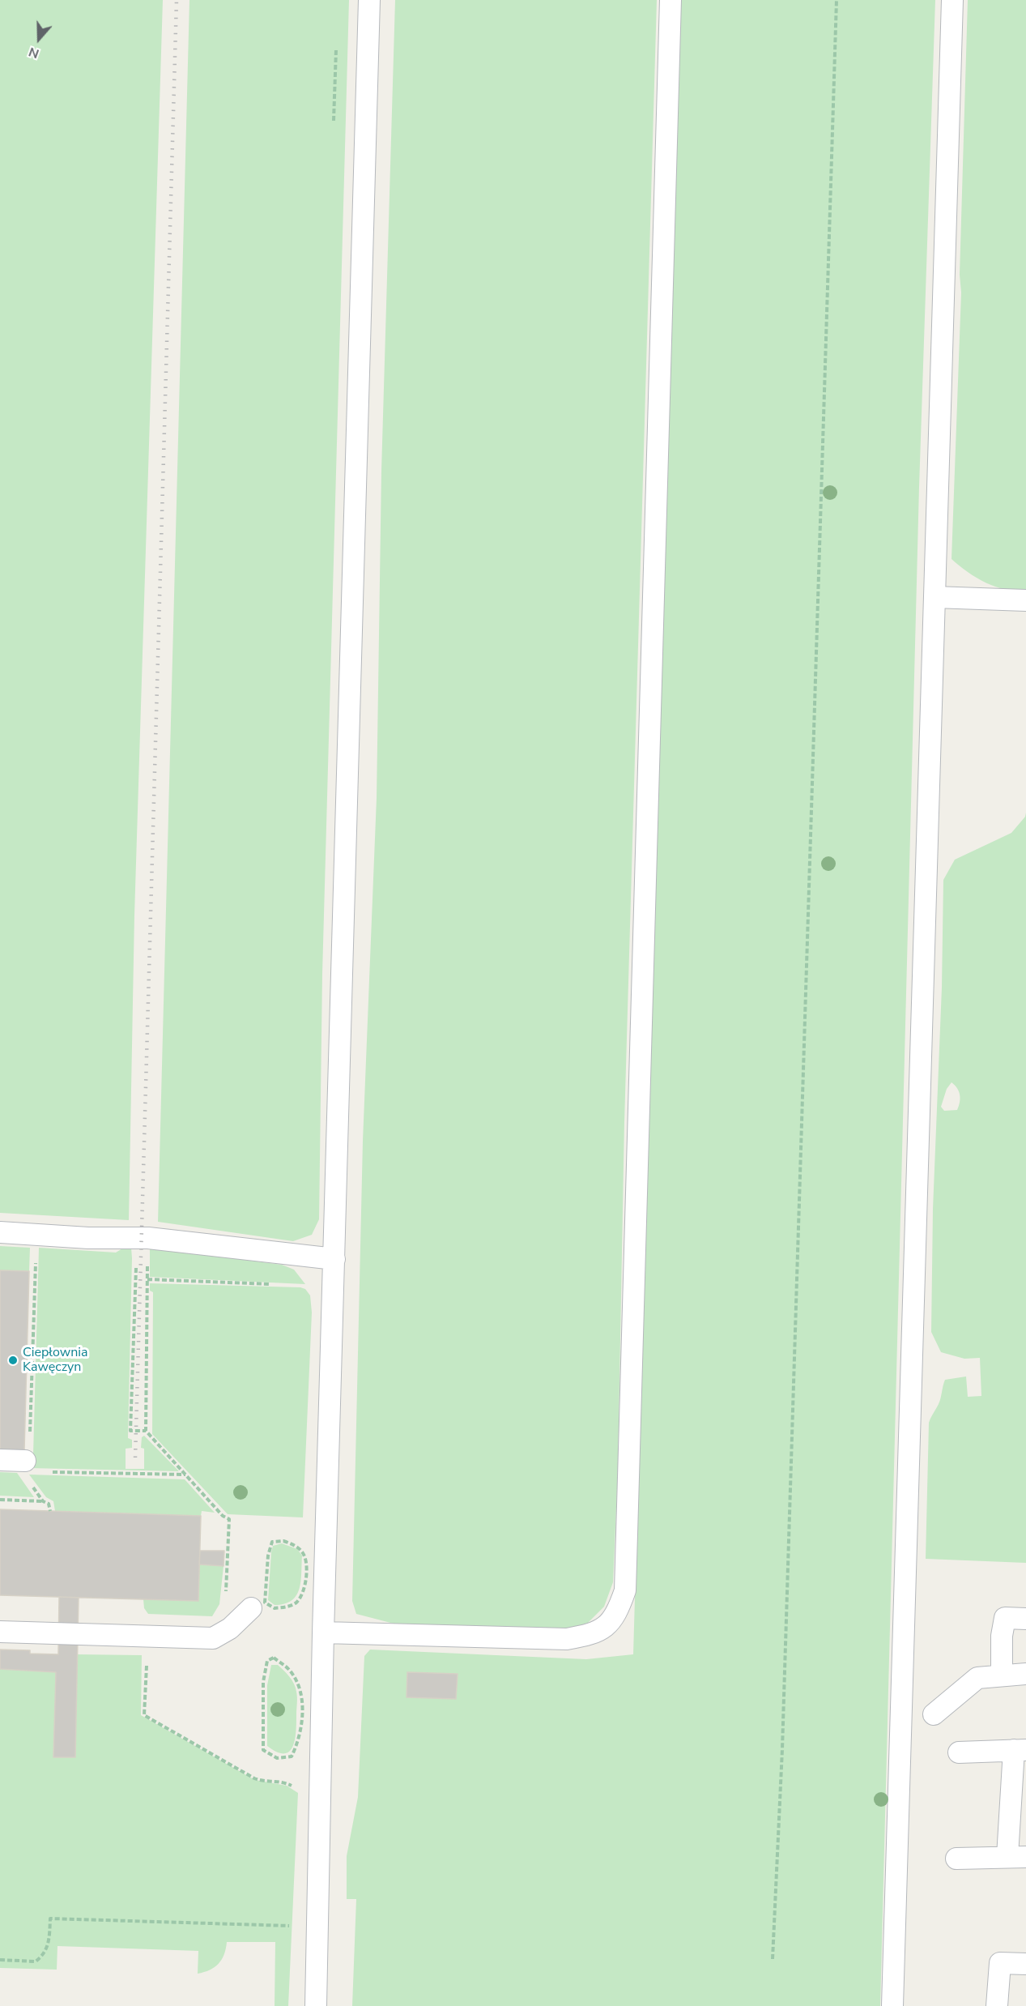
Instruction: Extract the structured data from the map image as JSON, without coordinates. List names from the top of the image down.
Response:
{
  "places": ["Ciepłownia Kawęczyn"],
  "north": "bottom"
}
